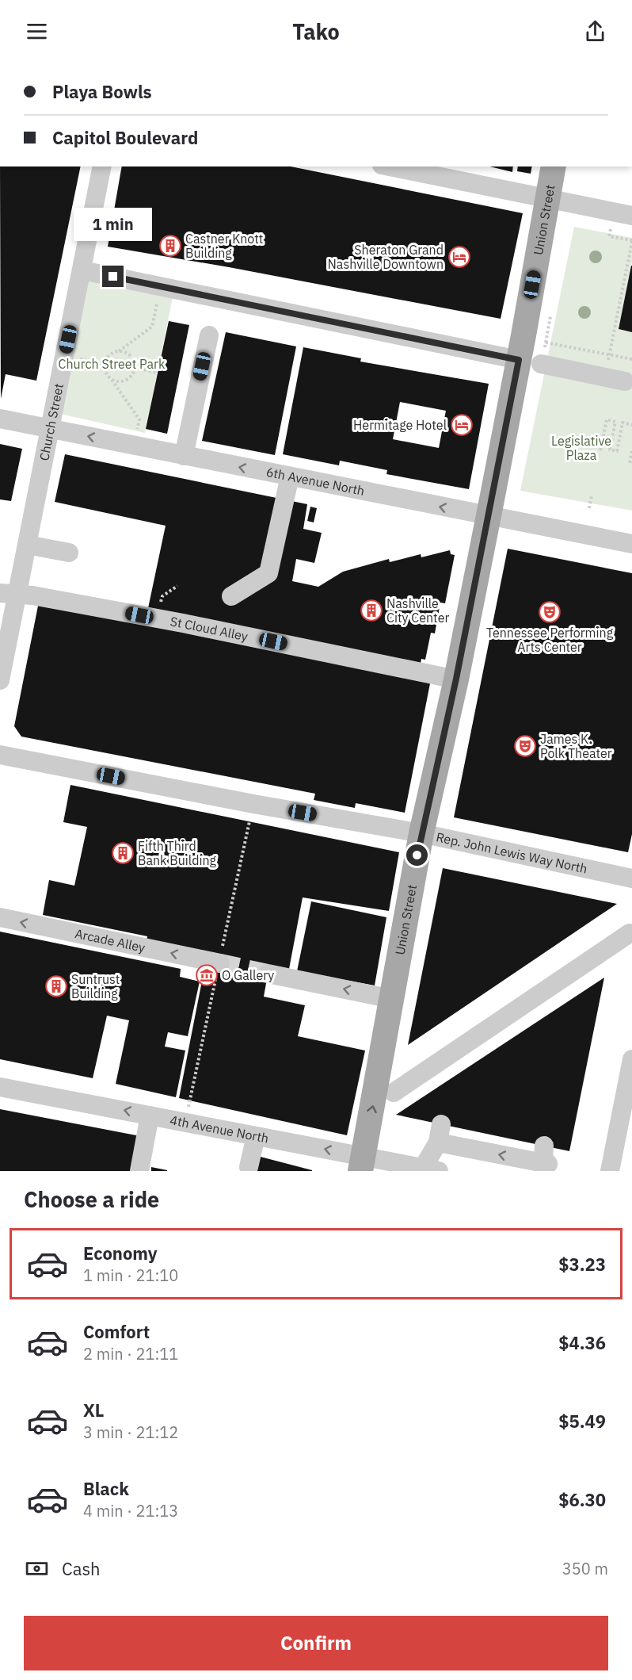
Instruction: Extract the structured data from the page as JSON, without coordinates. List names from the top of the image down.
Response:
{
  "streets": {
    "main road": ["Union Street"],
    "street": [
      "Church Street",
      "6th Avenue North",
      "St Cloud Alley",
      "Rep. John Lewis Way North",
      "Arcade Alley",
      "4th Avenue North"
    ]
  },
  "crossings": [
    ["Union Street", "6th Avenue North"],
    ["Union Street", "St Cloud Alley"],
    ["Union Street", "Rep. John Lewis Way North"],
    ["Union Street", "4th Avenue North"],
    ["Church Street", "6th Avenue North"],
    ["Church Street", "St Cloud Alley"]
  ],
  "one_way": ["Arcade Alley"],
  "parks": ["Church Street Park", "Legislative Plaza"],
  "places": {
    "building": [
      "Castner Knott Building",
      "Nashville City Center",
      "Fifth Third Bank Building",
      "Suntrust Building"
    ],
    "hotel": ["Sheraton Grand Nashville Downtown", "Hermitage Hotel"],
    "theatre": ["Tennessee Performing Arts Center", "James K. Polk Theater"],
    "museum": ["O Gallery"]
  },
  "page": {
    "header": "Tako",
    "banner": ["Playa Bowls", "Capitol Boulevard"],
    "bubble": "1 min",
    "heading": "Choose a ride",
    "list": [
      {
        "name": "Economy",
        "note": "1 min · 21:10",
        "value": "$3.23"
      },
      {
        "name": "Comfort",
        "note": "2 min · 21:11",
        "value": "$4.36"
      },
      {
        "name": "XL",
        "note": "3 min · 21:12",
        "value": "$5.49"
      },
      {
        "name": "Black",
        "note": "4 min · 21:13",
        "value": "$6.30"
      }
    ],
    "pay": ["Cash", "350 m"],
    "buttons": "Confirm"
  }
}
